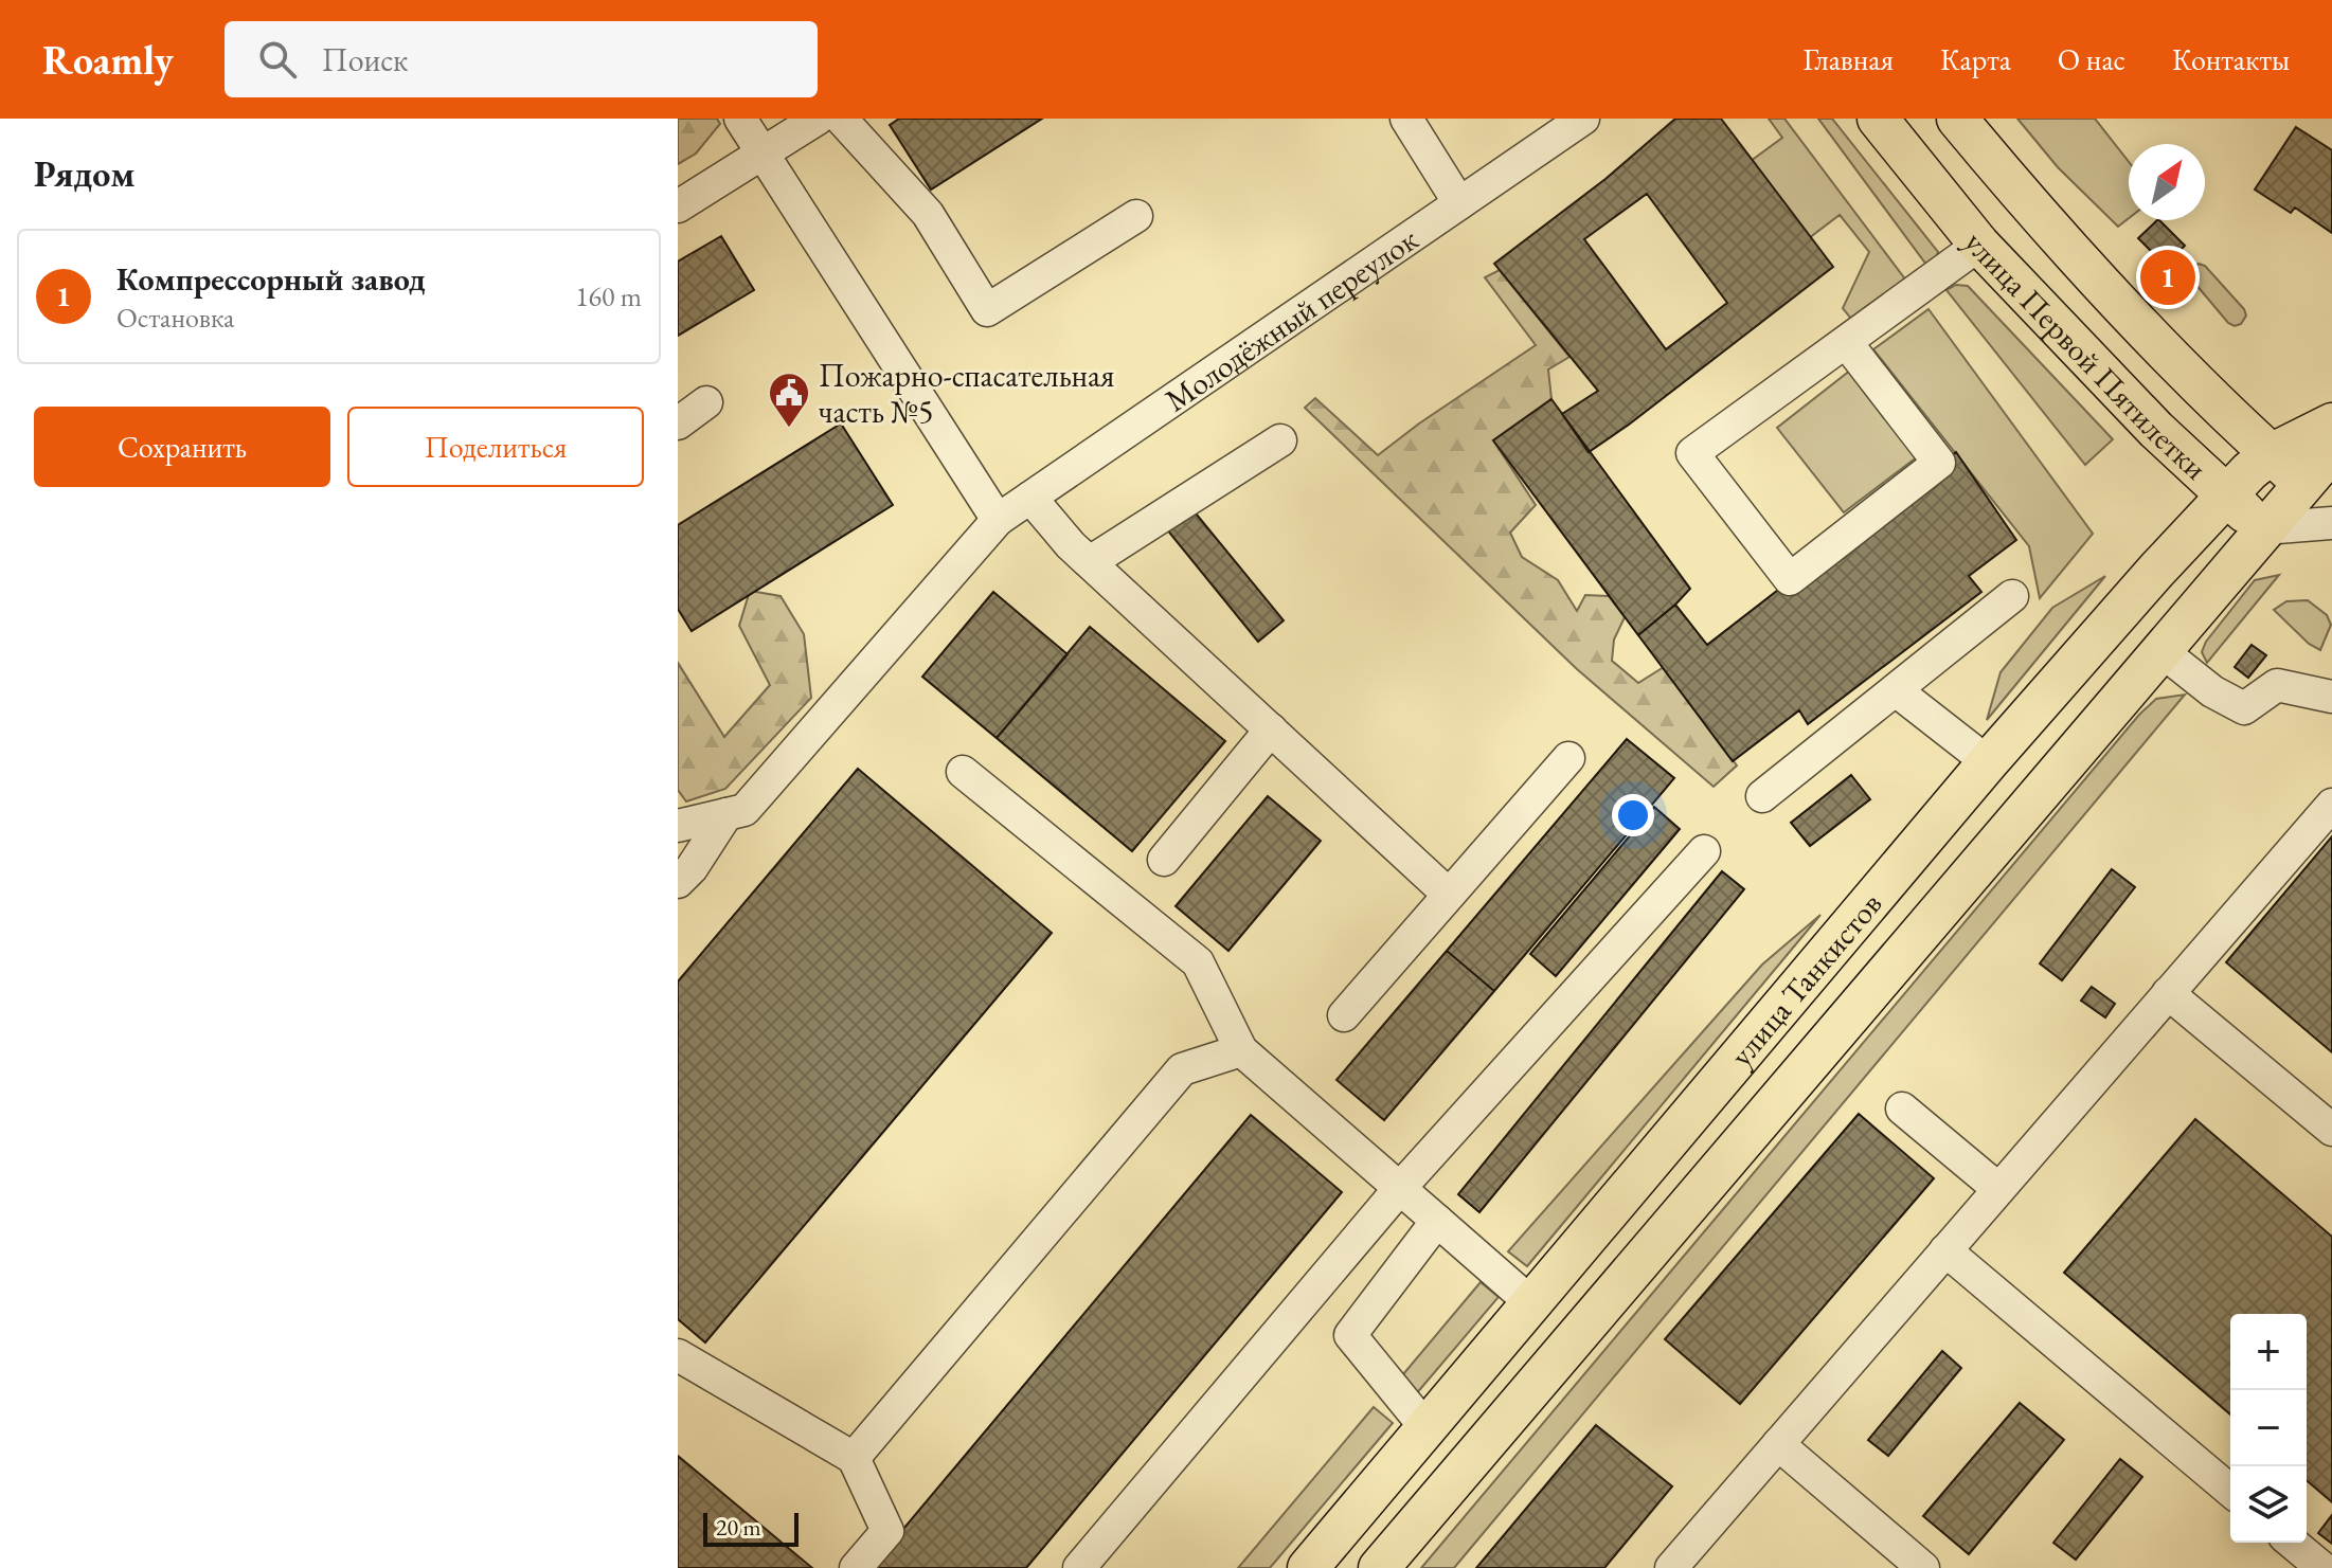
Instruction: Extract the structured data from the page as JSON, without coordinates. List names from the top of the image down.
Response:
{
  "streets": {
    "main road": ["улица Первой Пятилетки", "улица Танкистов"],
    "street": ["Молодёжный переулок"]
  },
  "crossings": [
    ["улица Первой Пятилетки", "улица Танкистов"]
  ],
  "places": {
    "public building": ["Пожарно-спасательная часть №5"]
  },
  "scale_bar": "20 m",
  "north": "top right",
  "page": {
    "header": "Roamly",
    "search": "Поиск",
    "nav": [
      "Главная",
      "Карта",
      "О нас",
      "Контакты"
    ],
    "heading": "Рядом",
    "list": [
      {
        "mark": "1",
        "name": "Компрессорный завод",
        "note": "Остановка",
        "value": "160 m"
      }
    ],
    "pins": "1",
    "buttons": ["Сохранить", "Поделиться"],
    "map_buttons": ["+", "−"],
    "scale": "20 m"
  }
}
